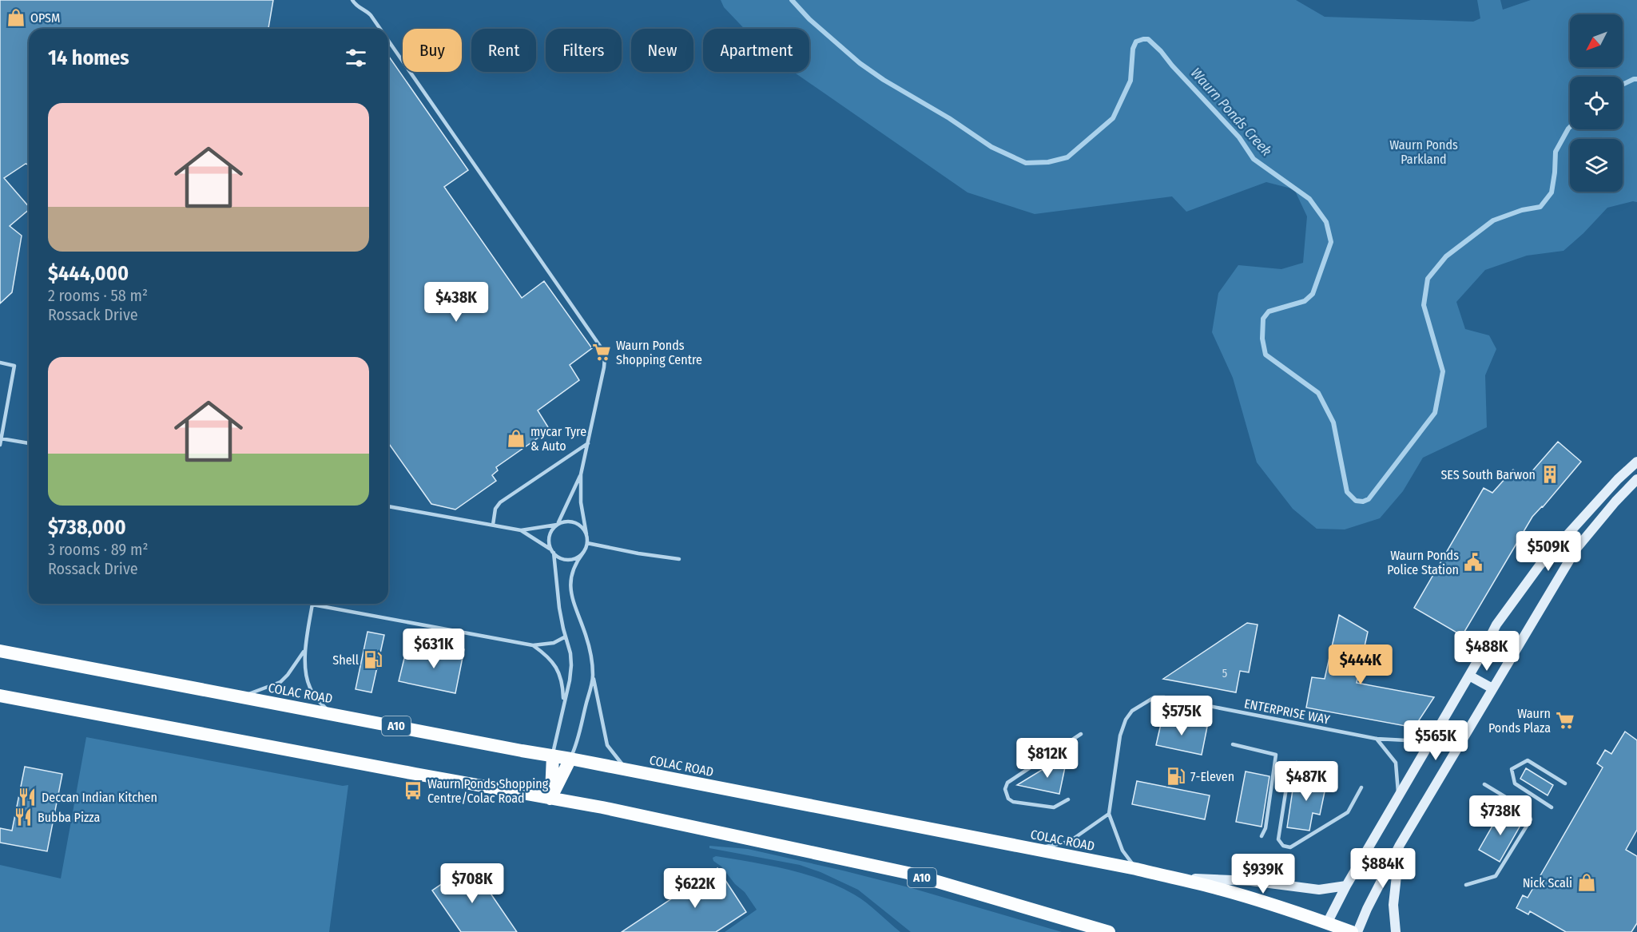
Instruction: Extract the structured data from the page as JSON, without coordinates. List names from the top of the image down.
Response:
{
  "streets": {
    "highway": ["COLAC ROAD", "A10"],
    "lane": ["ENTERPRISE WAY"]
  },
  "crossings": [
    ["COLAC ROAD", "ENTERPRISE WAY"]
  ],
  "water": ["Waurn Ponds Creek"],
  "parks": ["Waurn Ponds Parkland"],
  "places": {
    "shop": ["OPSM", "mycar Tyre & Auto", "Nick Scali"],
    "supermarket": ["Waurn Ponds Shopping Centre", "Waurn Ponds Plaza"],
    "building": ["SES South Barwon"],
    "public building": ["Waurn Ponds Police Station"],
    "fuel station": ["Shell", "7-Eleven"],
    "bus stop": ["Waurn Ponds Shopping Centre/Colac Road"],
    "restaurant": ["Deccan Indian Kitchen", "Bubba Pizza"]
  },
  "house_numbers": ["5"],
  "north": "bottom left",
  "page": {
    "chip": [
      "Buy",
      "Rent",
      "Filters",
      "New",
      "Apartment"
    ],
    "heading": "14 homes",
    "list": [
      {
        "name": "$444,000",
        "note": "2 rooms · 58 m² · Rossack Drive"
      },
      {
        "name": "$738,000",
        "note": "3 rooms · 89 m² · Rossack Drive"
      }
    ],
    "price": [
      "$438K",
      "$509K",
      "$631K",
      "$488K",
      "$444K",
      "$575K",
      "$565K",
      "$812K",
      "$487K",
      "$738K",
      "$884K",
      "$939K",
      "$708K",
      "$622K"
    ]
  }
}
